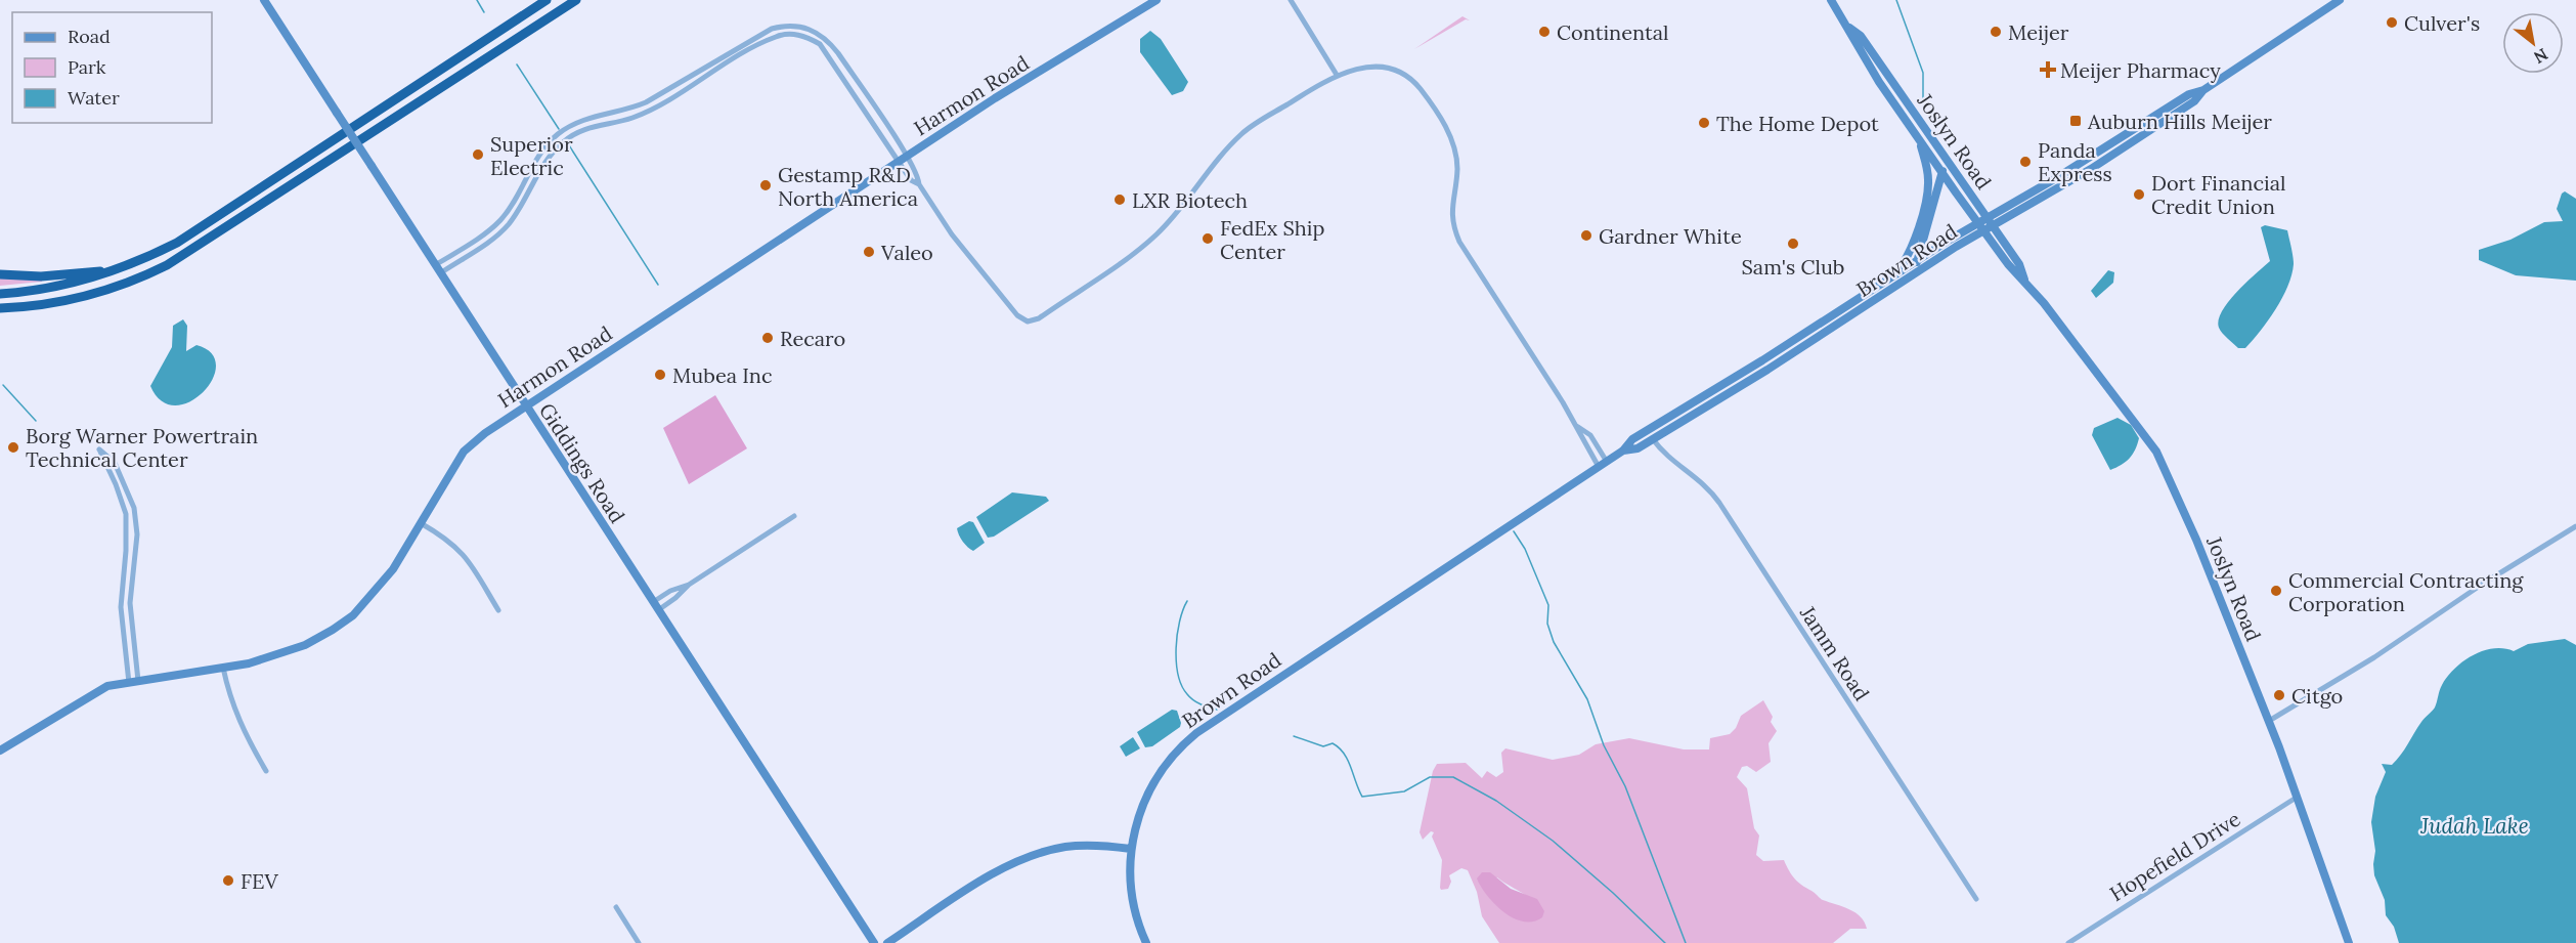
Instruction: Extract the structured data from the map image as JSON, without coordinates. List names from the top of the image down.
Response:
{
  "streets": {
    "main road": [
      "Harmon Road",
      "Joslyn Road",
      "Brown Road",
      "Giddings Road"
    ],
    "street": ["Jamm Road", "Hopefield Drive"]
  },
  "crossings": [
    ["Harmon Road", "Giddings Road"],
    ["Joslyn Road", "Brown Road"],
    ["Joslyn Road", "Hopefield Drive"],
    ["Brown Road", "Jamm Road"]
  ],
  "water": ["Judah Lake"],
  "places": {
    "other": [
      "Culver's",
      "Continental",
      "Meijer",
      "The Home Depot",
      "Superior Electric",
      "Panda Express",
      "Gestamp R&D North America",
      "Dort Financial Credit Union",
      "LXR Biotech",
      "Gardner White",
      "FedEx Ship Center",
      "Sam's Club",
      "Valeo",
      "Recaro",
      "Mubea Inc",
      "Borg Warner Powertrain Technical Center",
      "Commercial Contracting Corporation",
      "Citgo",
      "FEV"
    ],
    "health": ["Meijer Pharmacy"],
    "transit": ["Auburn Hills Meijer"]
  },
  "legend": ["Road", "Park", "Water"],
  "north": "bottom right"
}
